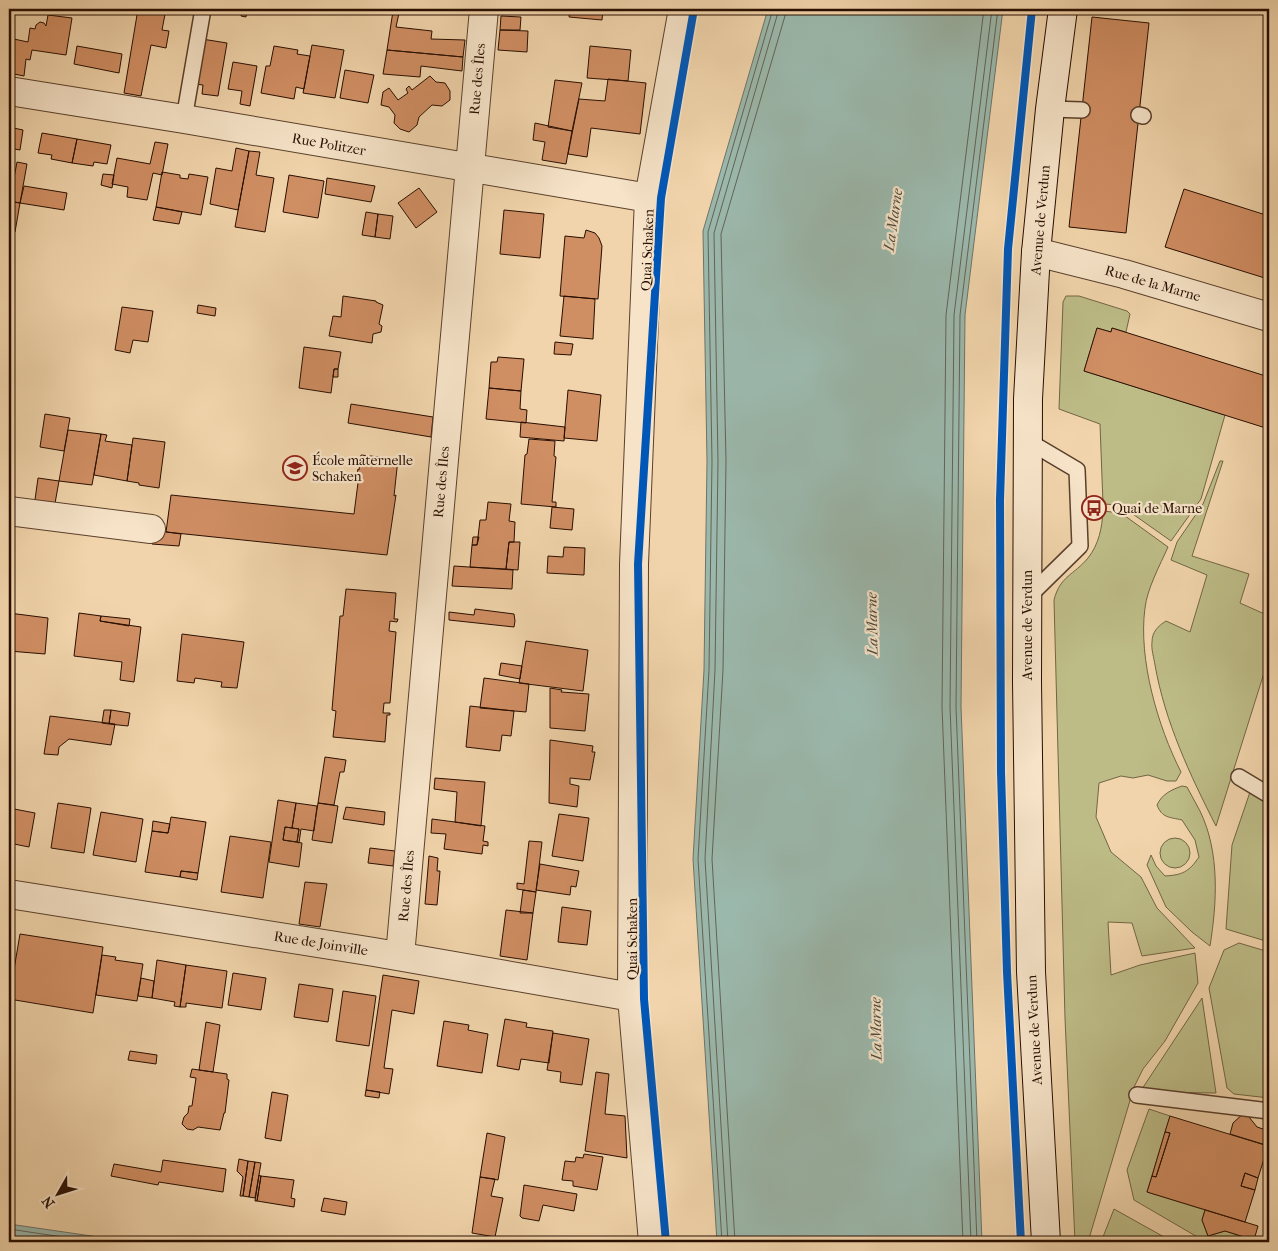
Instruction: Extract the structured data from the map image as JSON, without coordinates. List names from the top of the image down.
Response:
{
  "streets": {
    "street": [
      "Rue des Îles",
      "Rue Politzer",
      "Avenue de Verdun",
      "Quai Schaken",
      "Rue de la Marne",
      "Rue de Joinville"
    ]
  },
  "crossings": [
    ["Rue des Îles", "Rue Politzer"],
    ["Rue des Îles", "Rue de Joinville"],
    ["Rue Politzer", "Quai Schaken"],
    ["Avenue de Verdun", "Rue de la Marne"],
    ["Quai Schaken", "Rue de Joinville"]
  ],
  "water": ["La Marne"],
  "places": {
    "school or university": ["École maternelle Schaken"],
    "bus stop": ["Quai de Marne"]
  },
  "north": "bottom left"
}
